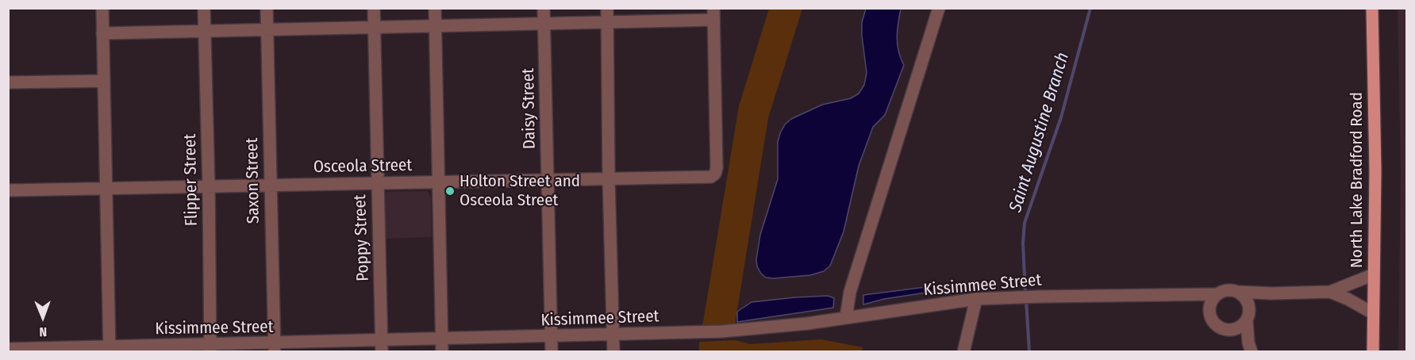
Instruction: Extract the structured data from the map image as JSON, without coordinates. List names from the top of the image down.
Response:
{
  "streets": {
    "main road": ["North Lake Bradford Road"],
    "street": [
      "Daisy Street",
      "Osceola Street",
      "Flipper Street",
      "Saxon Street",
      "Poppy Street",
      "Kissimmee Street"
    ]
  },
  "crossings": [
    ["Daisy Street", "Osceola Street"],
    ["Daisy Street", "Kissimmee Street"],
    ["Osceola Street", "Flipper Street"],
    ["Osceola Street", "Saxon Street"],
    ["Osceola Street", "Poppy Street"],
    ["Flipper Street", "Kissimmee Street"],
    ["Saxon Street", "Kissimmee Street"],
    ["Poppy Street", "Kissimmee Street"]
  ],
  "water": ["Saint Augustine Branch"],
  "places": ["Holton Street and Osceola Street"],
  "north": "bottom"
}
